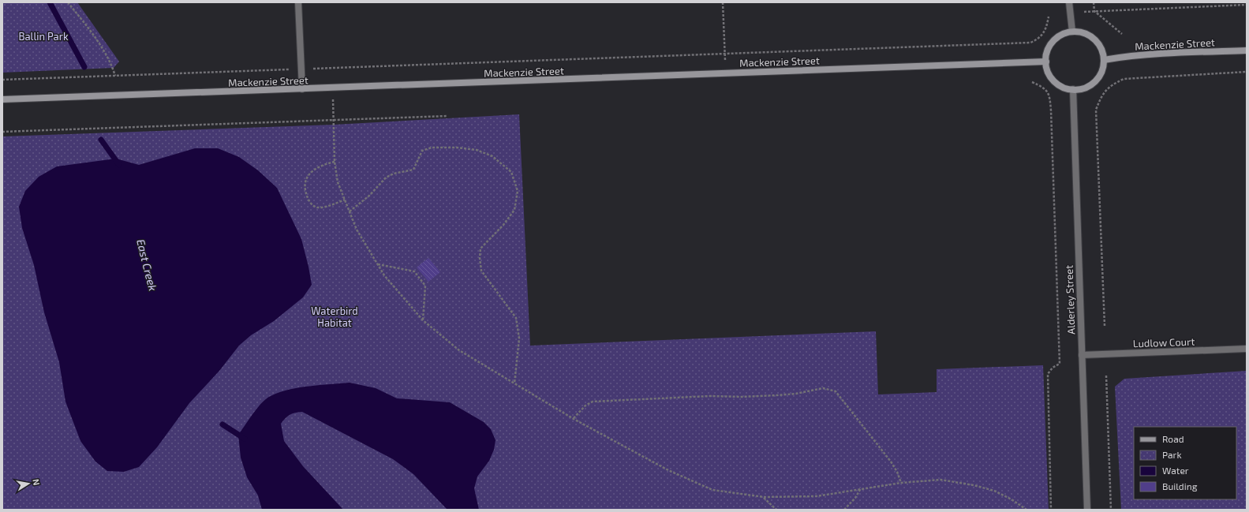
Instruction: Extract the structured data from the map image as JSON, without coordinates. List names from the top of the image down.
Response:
{
  "streets": {
    "main road": ["Mackenzie Street"],
    "street": ["Alderley Street", "Ludlow Court"]
  },
  "crossings": [
    ["Mackenzie Street", "Alderley Street"],
    ["Alderley Street", "Ludlow Court"]
  ],
  "water": ["East Creek"],
  "parks": ["Ballin Park", "Waterbird Habitat"],
  "legend": [
    "Road",
    "Park",
    "Water",
    "Building"
  ],
  "north": "right"
}
